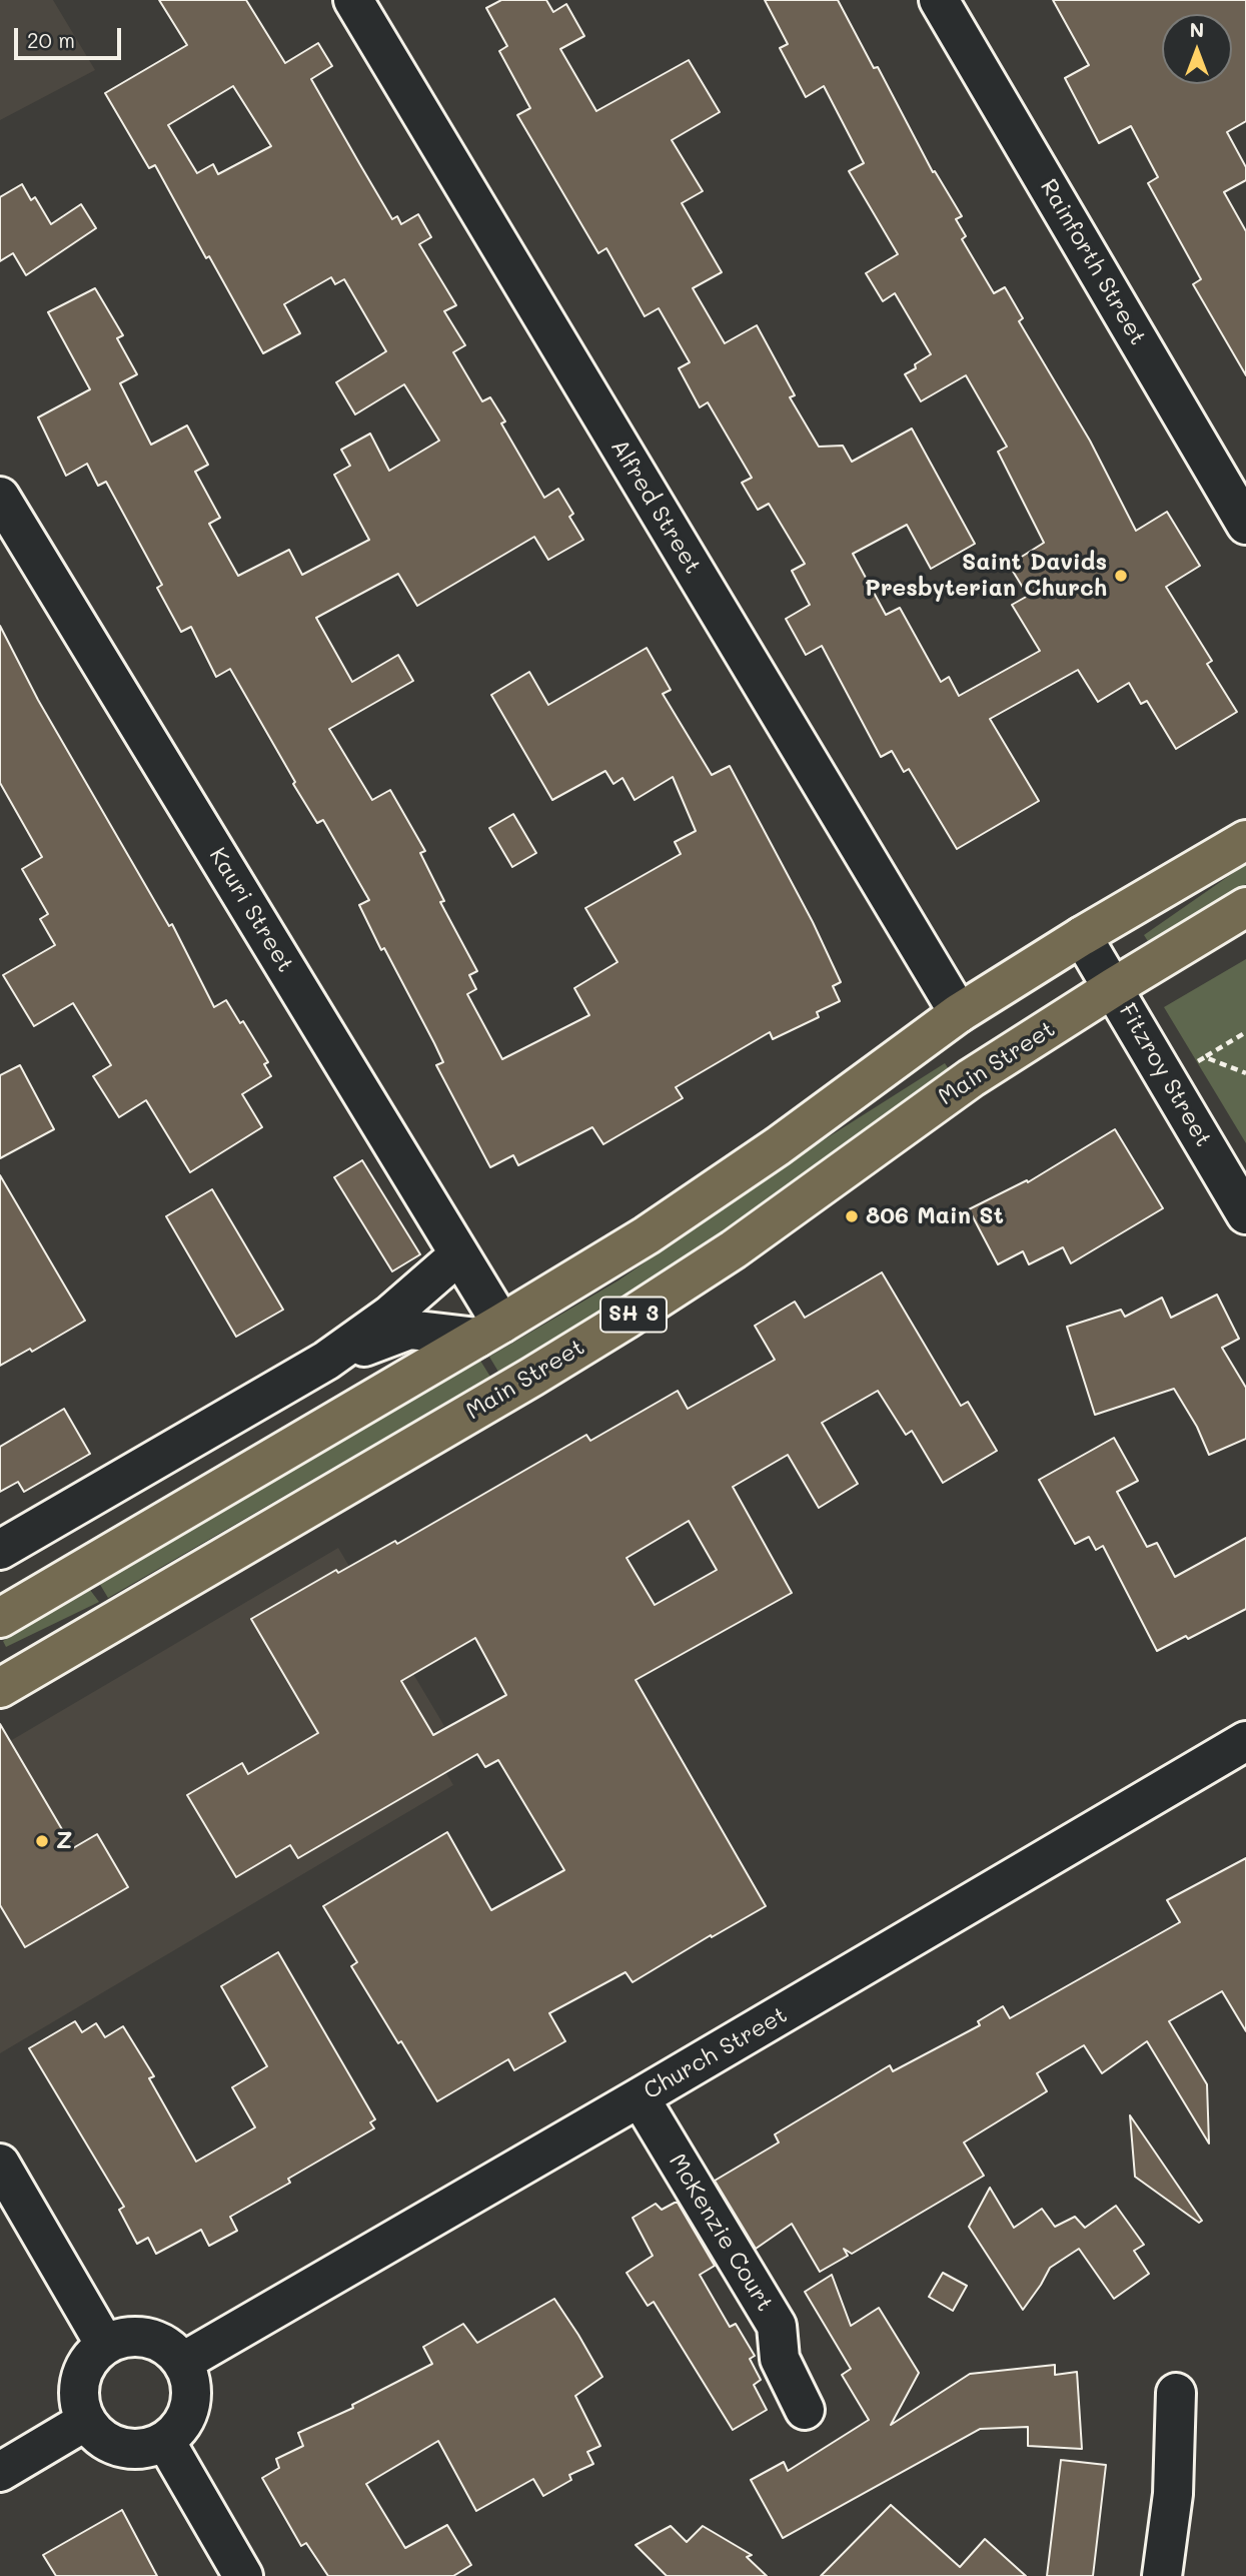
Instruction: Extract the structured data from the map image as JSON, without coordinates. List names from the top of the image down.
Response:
{
  "streets": {
    "highway": ["Main Street", "SH 3"],
    "street": [
      "Rainforth Street",
      "Alfred Street",
      "Kauri Street",
      "Fitzroy Street",
      "Church Street",
      "McKenzie Court"
    ]
  },
  "crossings": [
    ["Alfred Street", "SH 3"],
    ["Kauri Street", "SH 3"],
    ["Main Street", "Fitzroy Street"],
    ["Fitzroy Street", "SH 3"],
    ["Church Street", "McKenzie Court"]
  ],
  "places": ["Saint Davids Presbyterian Church", "806 Main St", "Z"],
  "scale_bar": "20 m",
  "north": "top"
}
